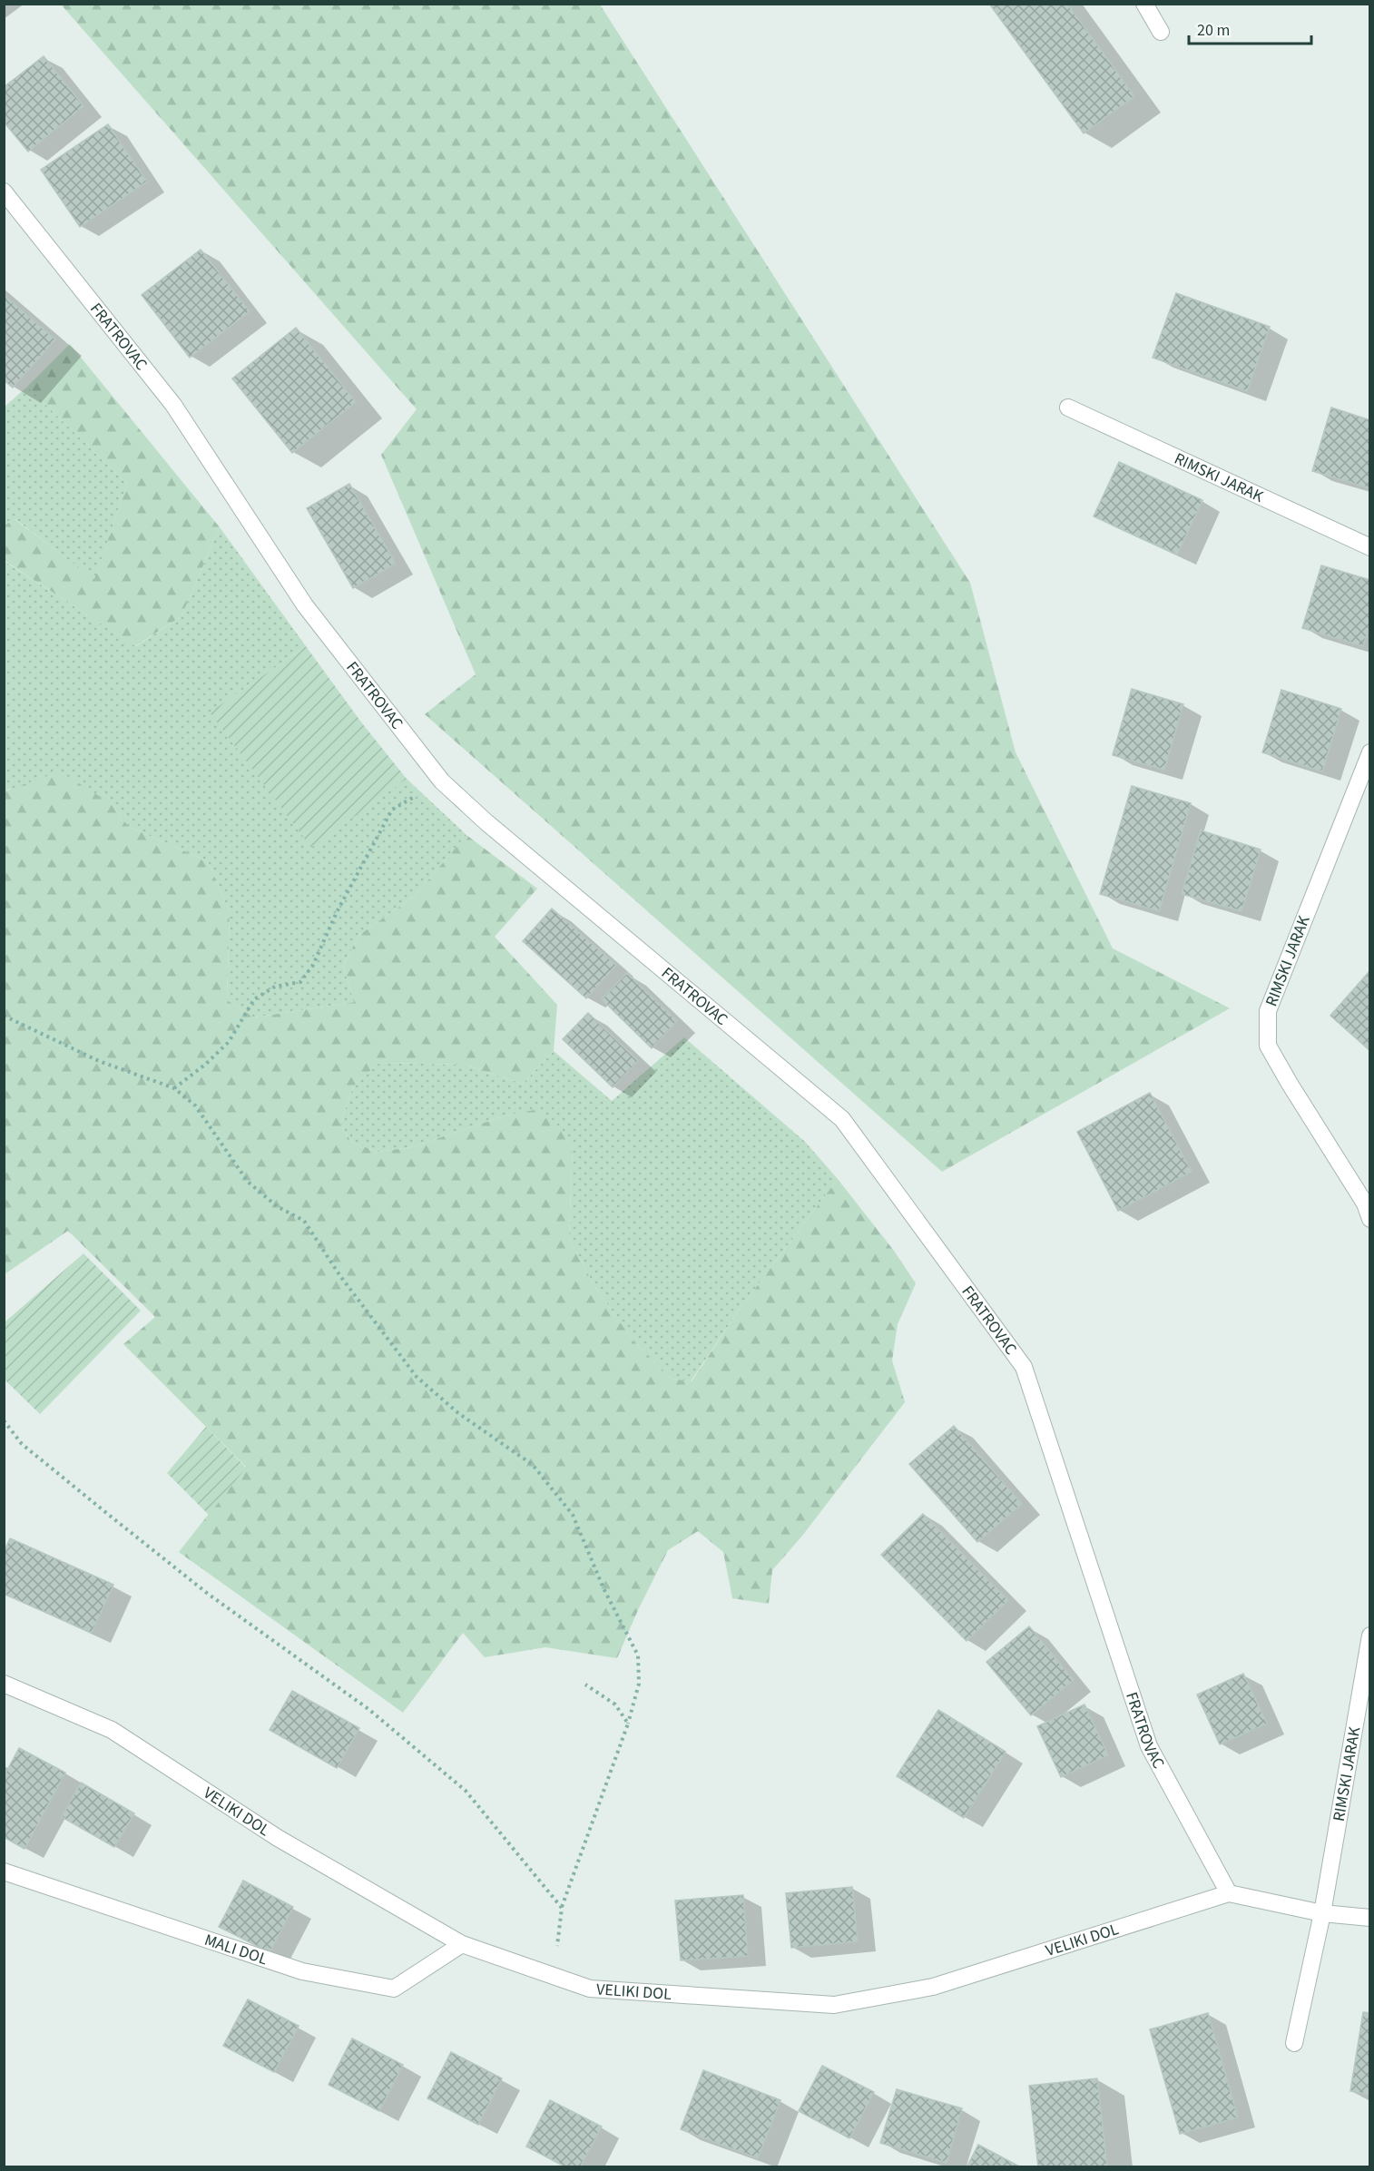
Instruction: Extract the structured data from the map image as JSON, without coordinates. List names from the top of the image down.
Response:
{
  "streets": {
    "street": [
      "FRATROVAC",
      "RIMSKI JARAK",
      "VELIKI DOL",
      "MALI DOL"
    ]
  },
  "crossings": [
    ["FRATROVAC", "VELIKI DOL"],
    ["RIMSKI JARAK", "VELIKI DOL"],
    ["VELIKI DOL", "MALI DOL"]
  ],
  "scale_bar": "20 m"
}
